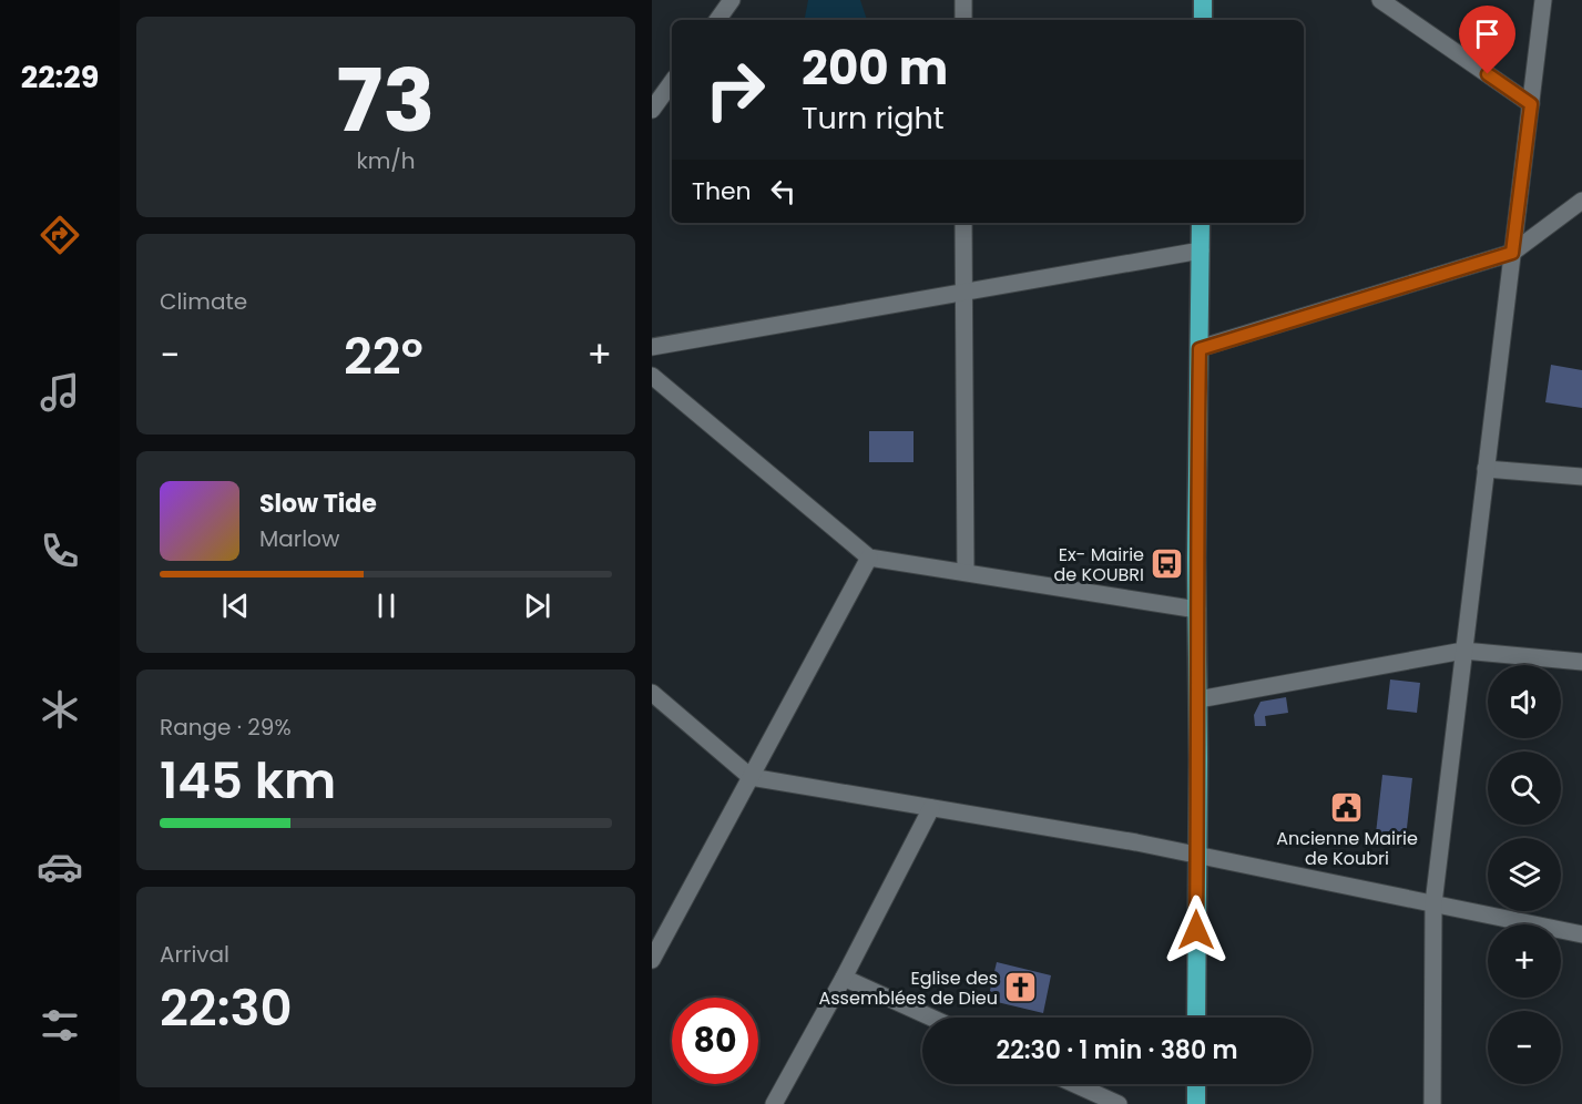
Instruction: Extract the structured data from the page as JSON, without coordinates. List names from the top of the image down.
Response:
{
  "places": {
    "bus stop": ["Ex- Mairie de KOUBRI"],
    "public building": ["Ancienne Mairie de Koubri"],
    "church": ["Eglise des Assemblées de Dieu"]
  },
  "page": {
    "tabs": "22:29",
    "tile": [
      ["73", "km/h"],
      "Climate",
      ["Range · 29%", "145 km"],
      ["Arrival", "22:30"]
    ],
    "turn": ["200 m", "Turn right"],
    "then": "Then",
    "heat": ["−", "22°", "+"],
    "song": ["Slow Tide", "Marlow"],
    "map_buttons": ["+", "−"],
    "limit": "80",
    "trip": "22:30 · 1 min · 380 m"
  }
}
